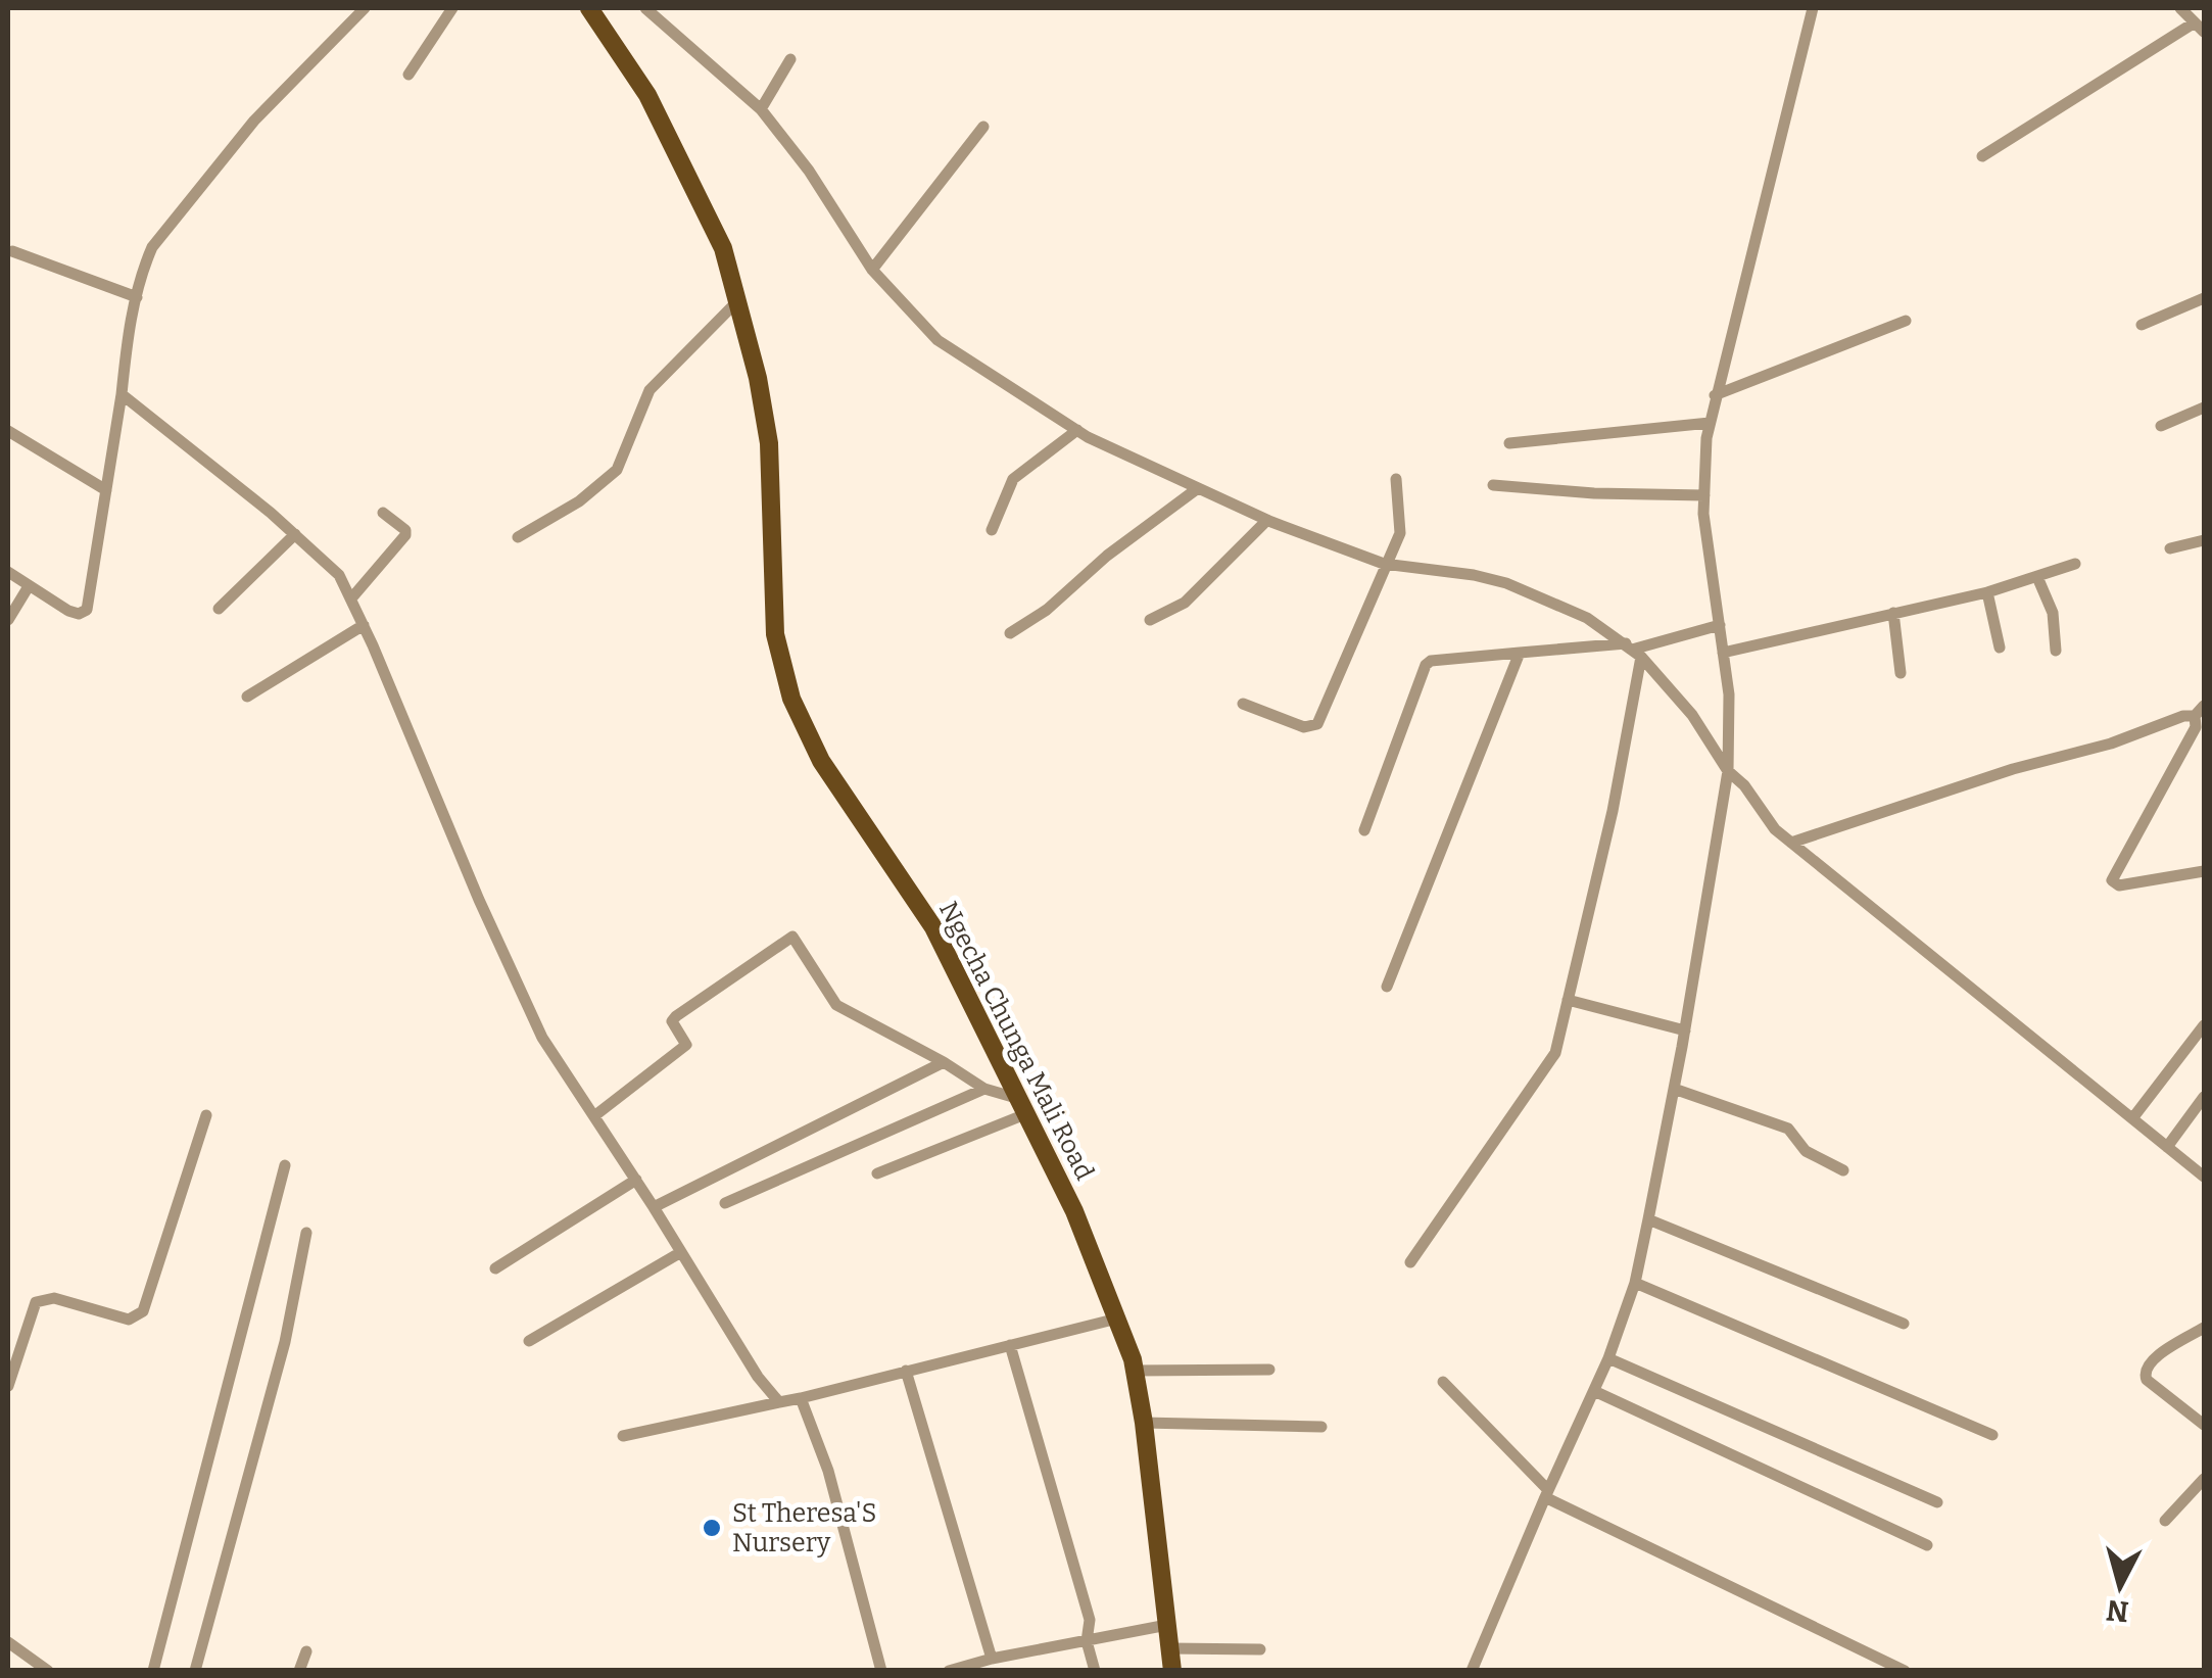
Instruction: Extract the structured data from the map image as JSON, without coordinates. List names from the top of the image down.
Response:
{
  "streets": {
    "main road": ["Ngecha Chunga Mali Road"]
  },
  "places": ["St Theresa'S Nursery"],
  "north": "bottom"
}
